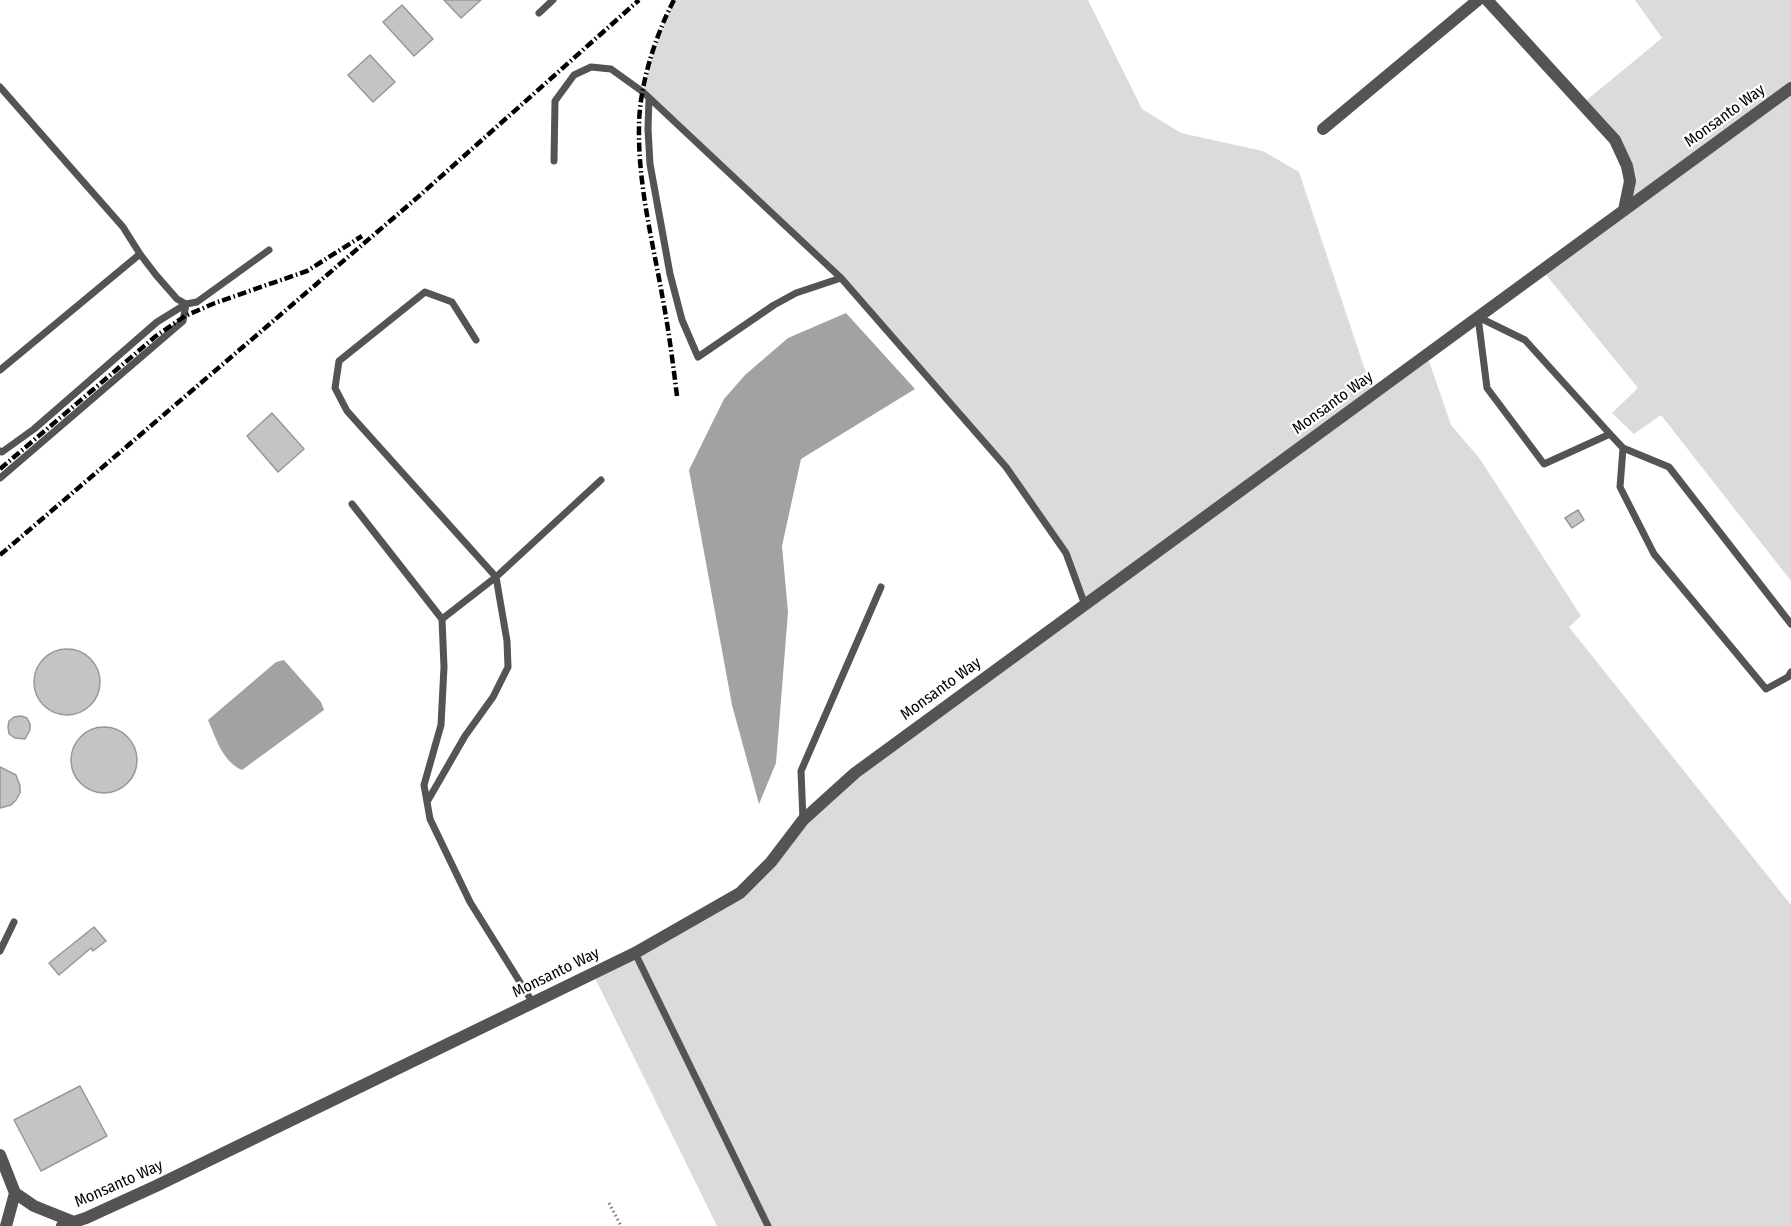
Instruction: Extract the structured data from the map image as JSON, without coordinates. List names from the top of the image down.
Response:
{
  "streets": {
    "street": ["Monsanto Way"]
  }
}
